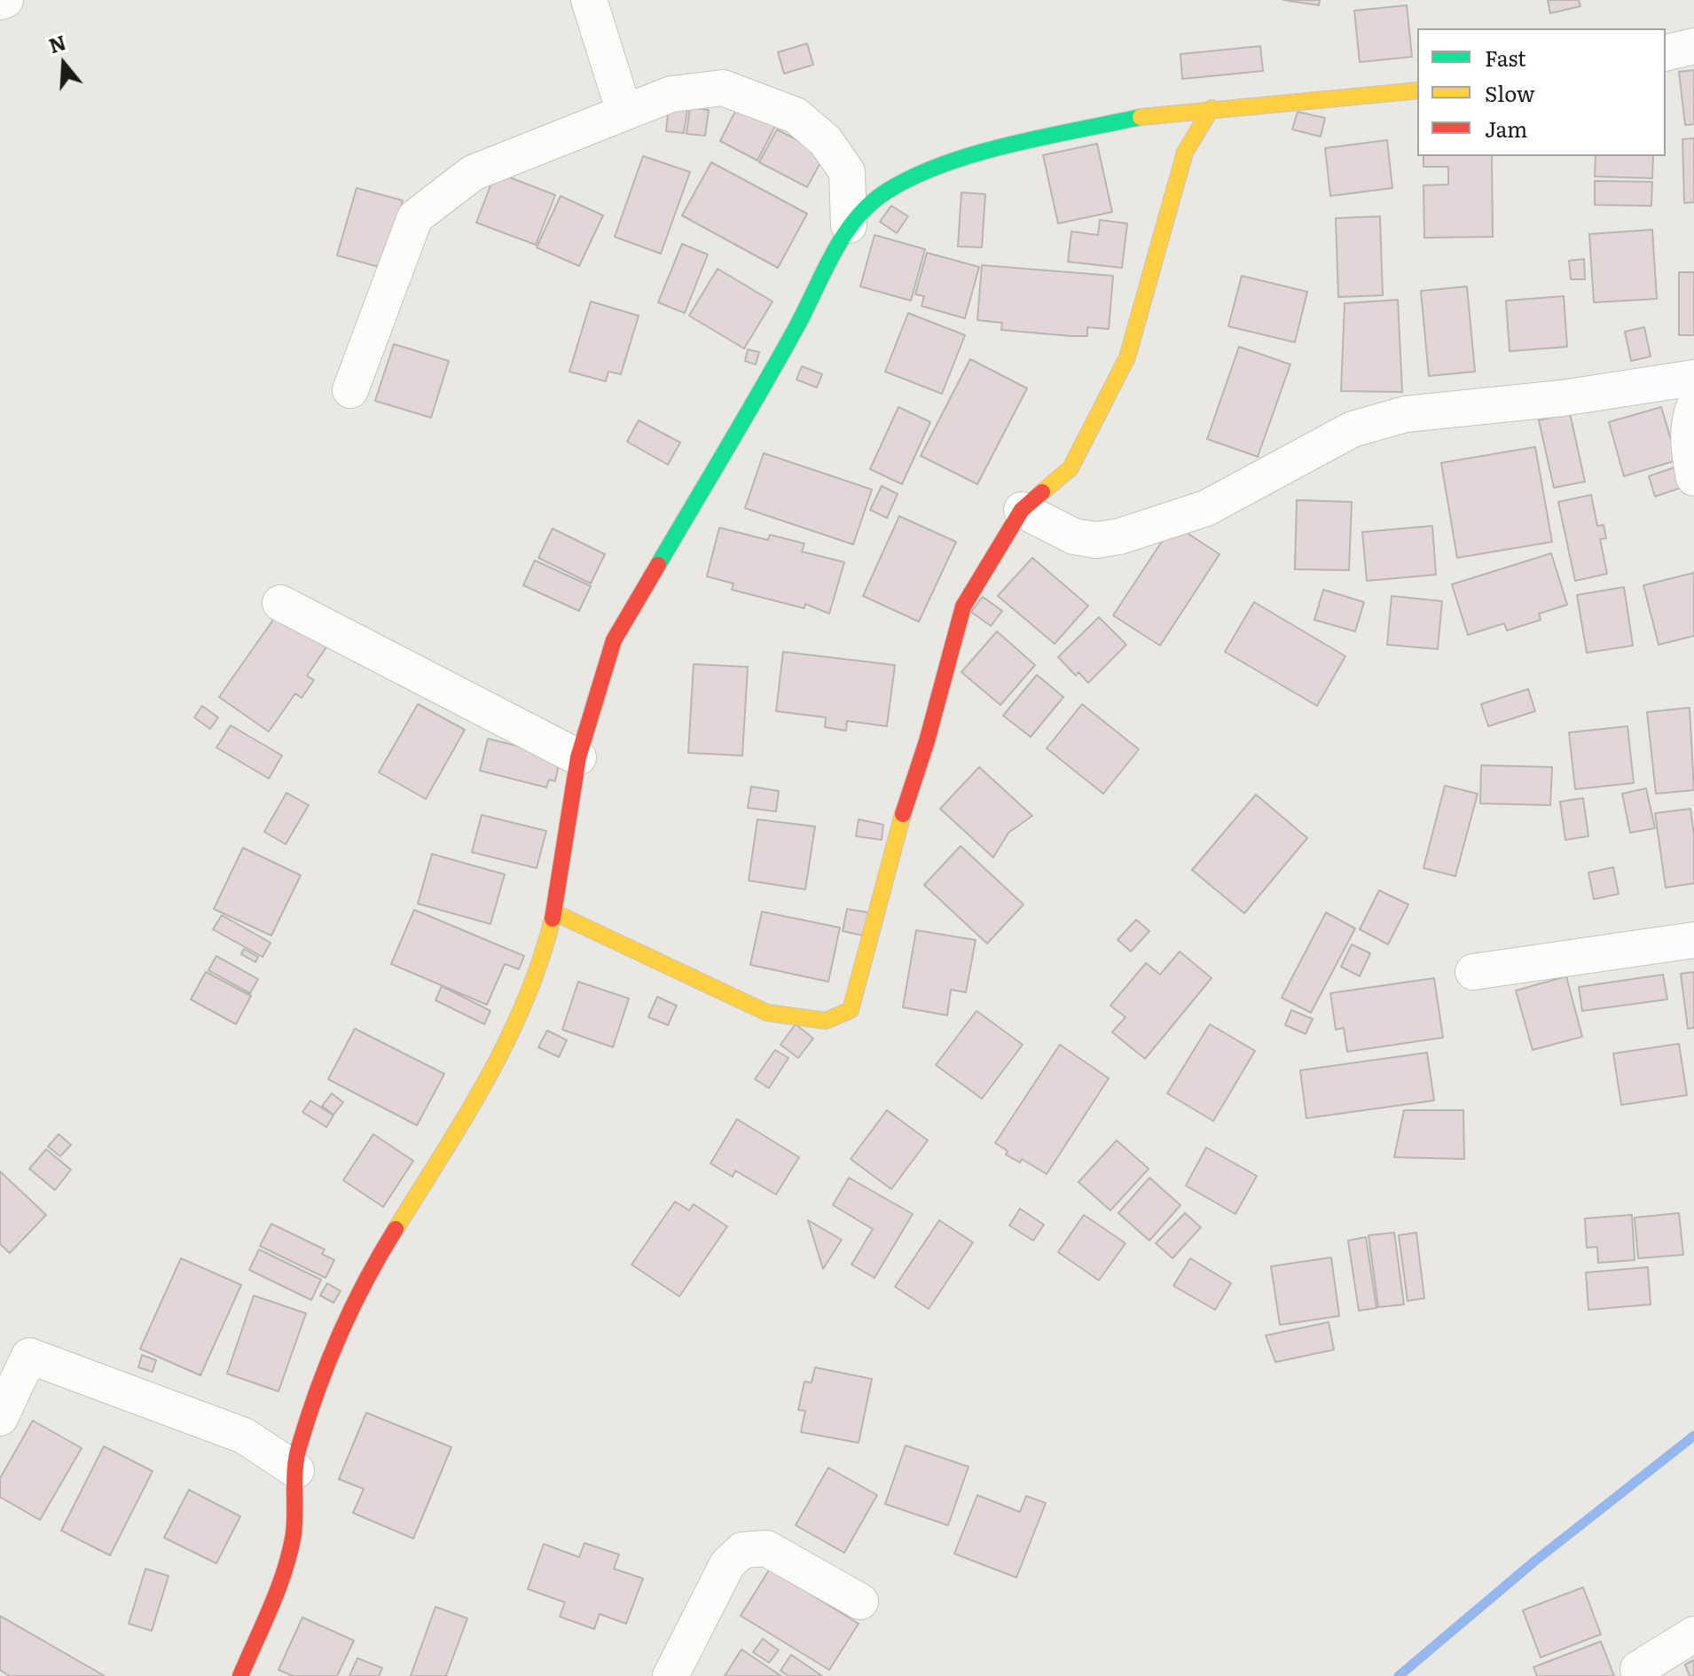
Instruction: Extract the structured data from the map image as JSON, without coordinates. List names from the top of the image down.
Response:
{
  "legend": ["Fast", "Slow", "Jam"],
  "north": "top"
}
